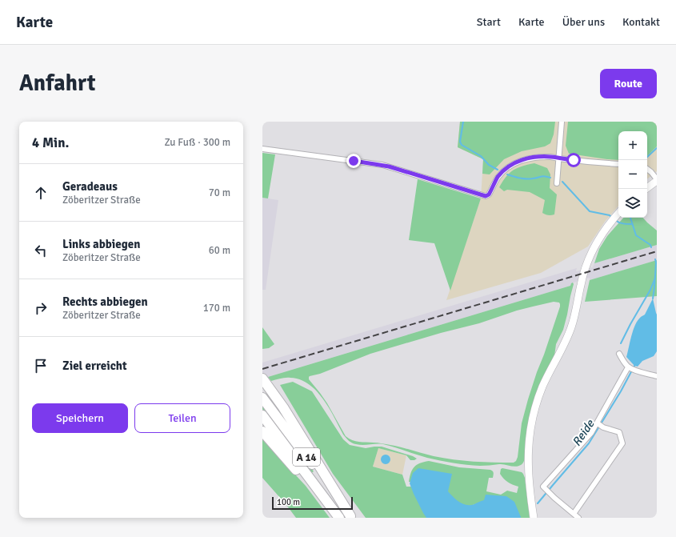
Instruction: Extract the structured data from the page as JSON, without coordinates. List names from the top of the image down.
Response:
{
  "streets": {
    "highway": ["A 14"]
  },
  "water": ["Reide"],
  "scale_bar": "100 m",
  "page": {
    "header": "Karte",
    "nav": [
      "Start",
      "Karte",
      "Über uns",
      "Kontakt"
    ],
    "buttons": [
      "Route",
      ["Speichern", "Teilen"]
    ],
    "title": "Anfahrt",
    "heading": ["4 Min.", "Zu Fuß · 300 m"],
    "map_buttons": ["+", "−"],
    "list": [
      ["Geradeaus", "Zöberitzer Straße", "70 m"],
      ["Links abbiegen", "Zöberitzer Straße", "60 m"],
      ["Rechts abbiegen", "Zöberitzer Straße", "170 m"],
      "Ziel erreicht"
    ],
    "scale": "100 m"
  }
}
